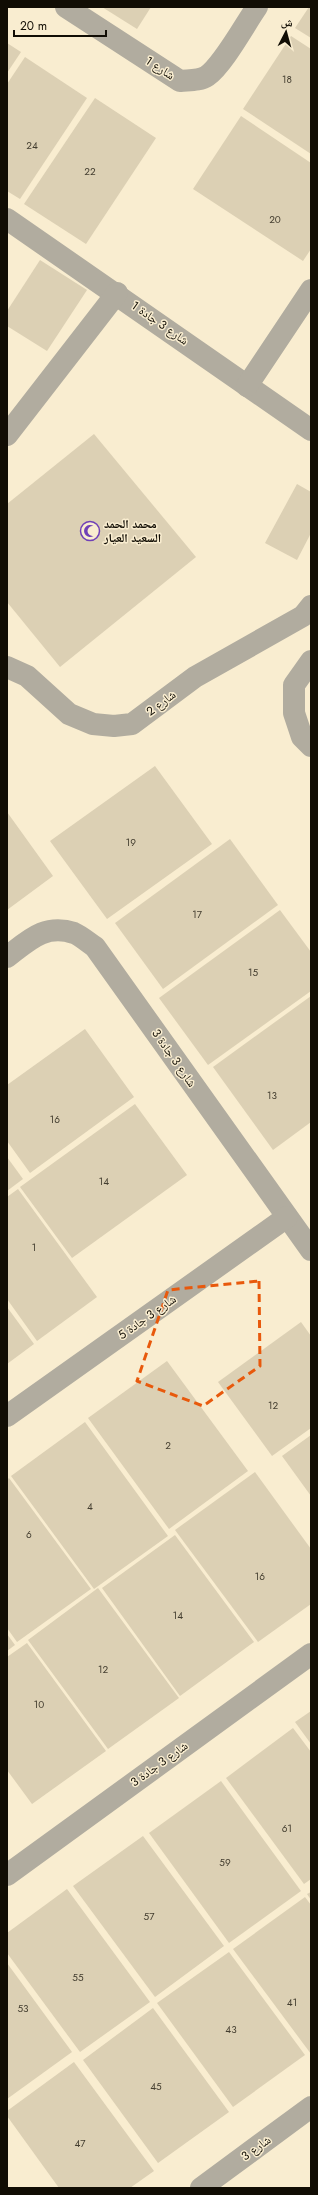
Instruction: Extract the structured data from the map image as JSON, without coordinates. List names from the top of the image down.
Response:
{
  "streets": {
    "street": [
      "شارع 1",
      "شارع 3 جادة 1",
      "شارع 2",
      "شارع 3 جادة 3",
      "شارع 3 جادة 5",
      "شارع 3"
    ]
  },
  "crossings": [
    ["شارع 3 جادة 3", "شارع 3 جادة 5"]
  ],
  "places": {
    "mosque": ["محمد الحمد السعيد العيار"]
  },
  "house_numbers": [
    "18",
    "24",
    "22",
    "20",
    "19",
    "17",
    "15",
    "13",
    "16",
    "14",
    "1",
    "12",
    "2",
    "4",
    "6",
    "16",
    "14",
    "12",
    "10",
    "61",
    "59",
    "57",
    "55",
    "41",
    "53",
    "43",
    "45",
    "47"
  ],
  "scale_bar": "20 m",
  "north": "top"
}
